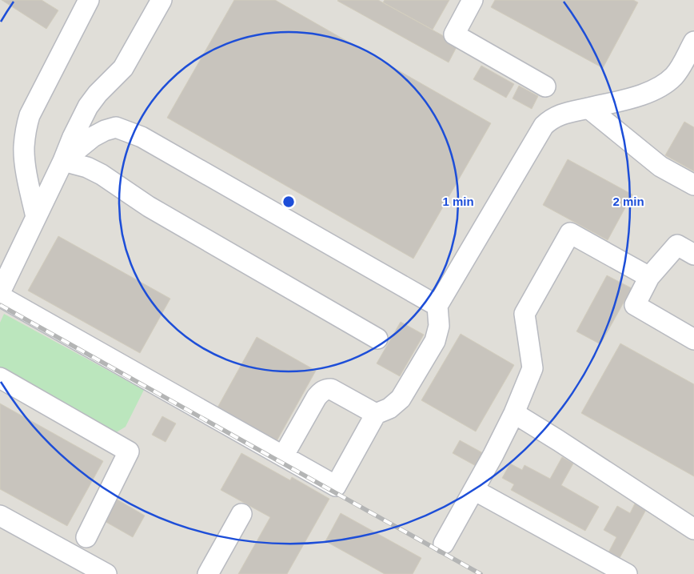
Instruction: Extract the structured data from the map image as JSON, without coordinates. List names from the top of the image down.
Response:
{
  "rings": ["1 min", "2 min"]
}
